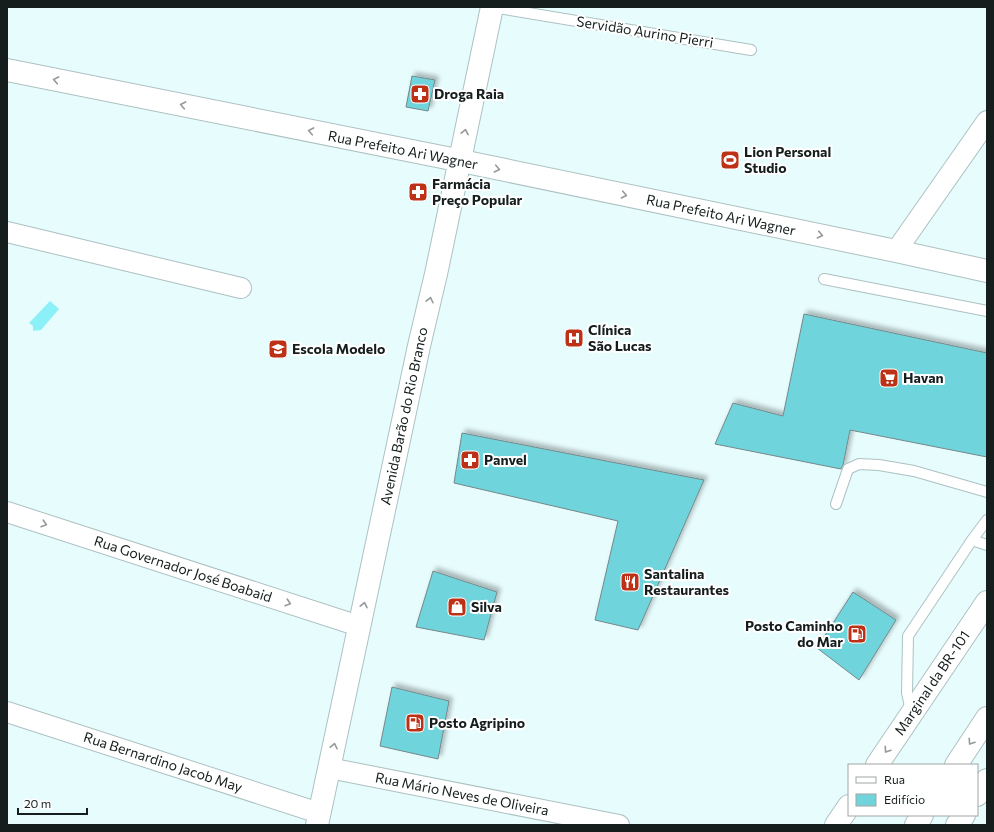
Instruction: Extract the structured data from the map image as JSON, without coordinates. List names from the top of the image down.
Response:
{
  "streets": {
    "main road": ["Rua Prefeito Ari Wagner", "Avenida Barão do Rio Branco", "Marginal da BR-101"],
    "street": ["Rua Governador José Boabaid", "Rua Bernardino Jacob May", "Rua Mário Neves de Oliveira"],
    "lane": ["Servidão Aurino Pierri"]
  },
  "crossings": [
    ["Servidão Aurino Pierri", "Avenida Barão do Rio Branco"],
    ["Rua Prefeito Ari Wagner", "Avenida Barão do Rio Branco"],
    ["Avenida Barão do Rio Branco", "Rua Governador José Boabaid"],
    ["Avenida Barão do Rio Branco", "Rua Bernardino Jacob May"],
    ["Avenida Barão do Rio Branco", "Rua Mário Neves de Oliveira"]
  ],
  "one_way": ["Avenida Barão do Rio Branco", "Rua Governador José Boabaid"],
  "places": {
    "pharmacy": ["Droga Raia", "Farmácia Preço Popular", "Panvel"],
    "sports": ["Lion Personal Studio"],
    "hospital": ["Clínica São Lucas"],
    "school or university": ["Escola Modelo"],
    "supermarket": ["Havan"],
    "restaurant": ["Santalina Restaurantes"],
    "shop": ["Silva"],
    "fuel station": ["Posto Caminho do Mar", "Posto Agripino"]
  },
  "legend": ["Rua", "Edifício"],
  "scale_bar": "20 m"
}
